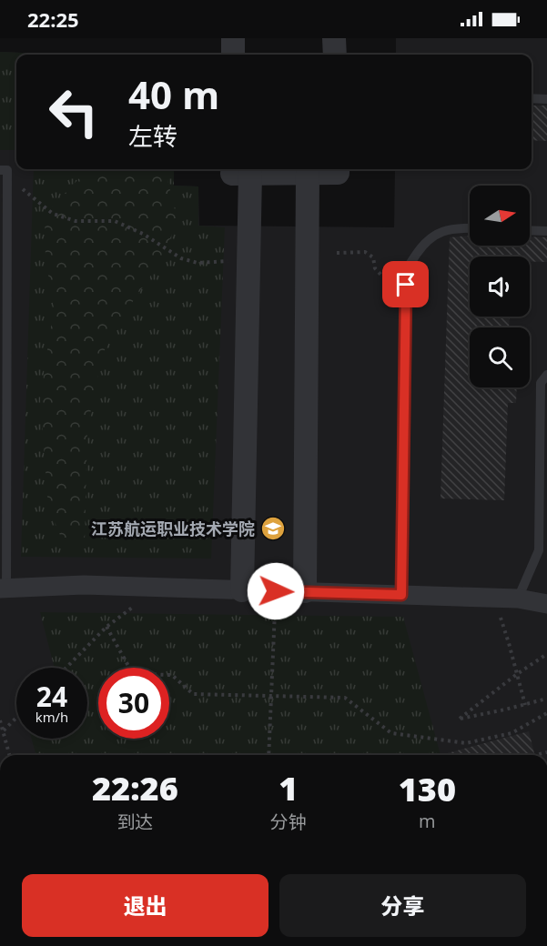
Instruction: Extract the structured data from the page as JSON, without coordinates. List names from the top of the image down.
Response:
{
  "places": {
    "school or university": ["江苏航运职业技术学院"]
  },
  "north": "right",
  "page": {
    "status": "22:25",
    "turn": ["40 m", "左转"],
    "speed": "24 km/h",
    "limit": "30",
    "eta": [
      "22:26",
      "到达",
      "1",
      "分钟",
      "130",
      "m"
    ],
    "buttons": ["退出", "分享"]
  }
}
